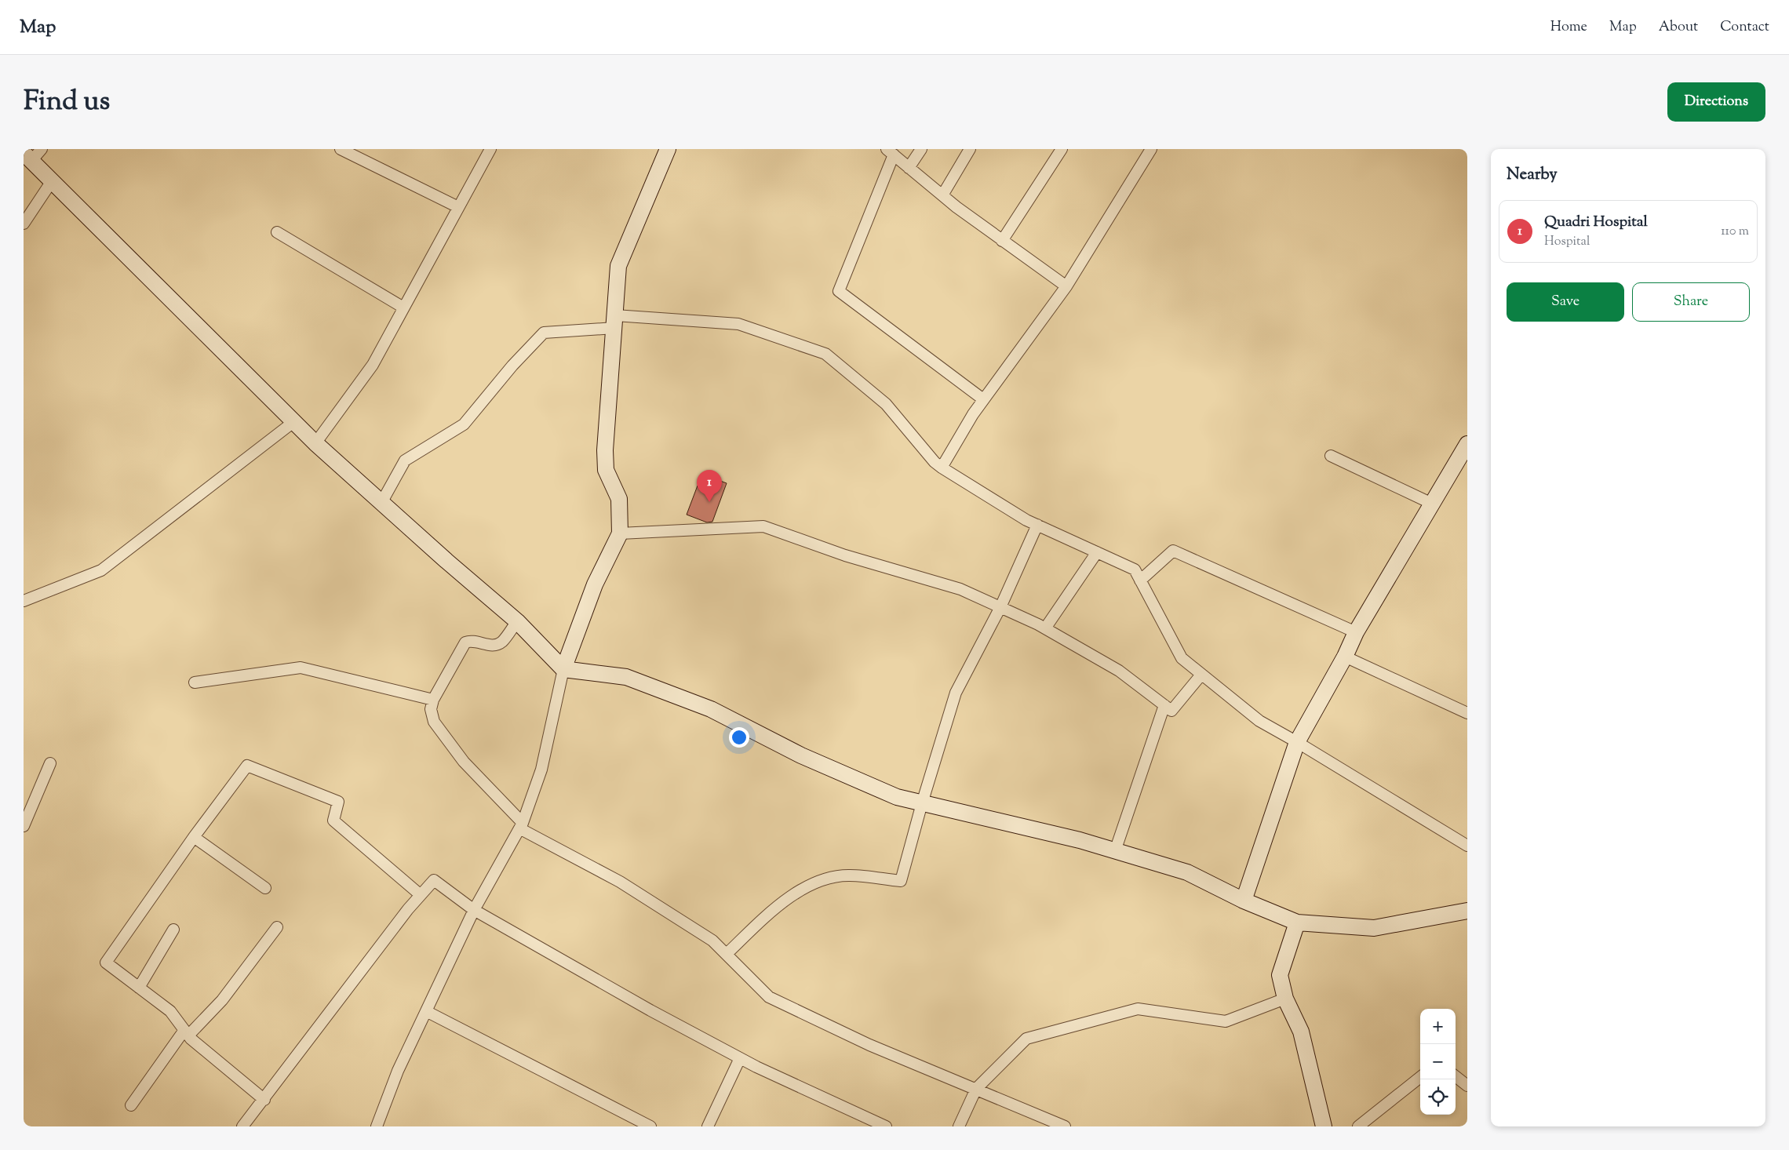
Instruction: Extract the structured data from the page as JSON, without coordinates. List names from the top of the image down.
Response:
{
  "page": {
    "header": "Map",
    "nav": [
      "Home",
      "Map",
      "About",
      "Contact"
    ],
    "title": "Find us",
    "buttons": [
      "Directions",
      ["Save", "Share"]
    ],
    "heading": "Nearby",
    "list": [
      {
        "mark": "1",
        "name": "Quadri Hospital",
        "note": "Hospital",
        "value": "110 m"
      }
    ],
    "pins": "1",
    "map_buttons": ["+", "−"]
  }
}
